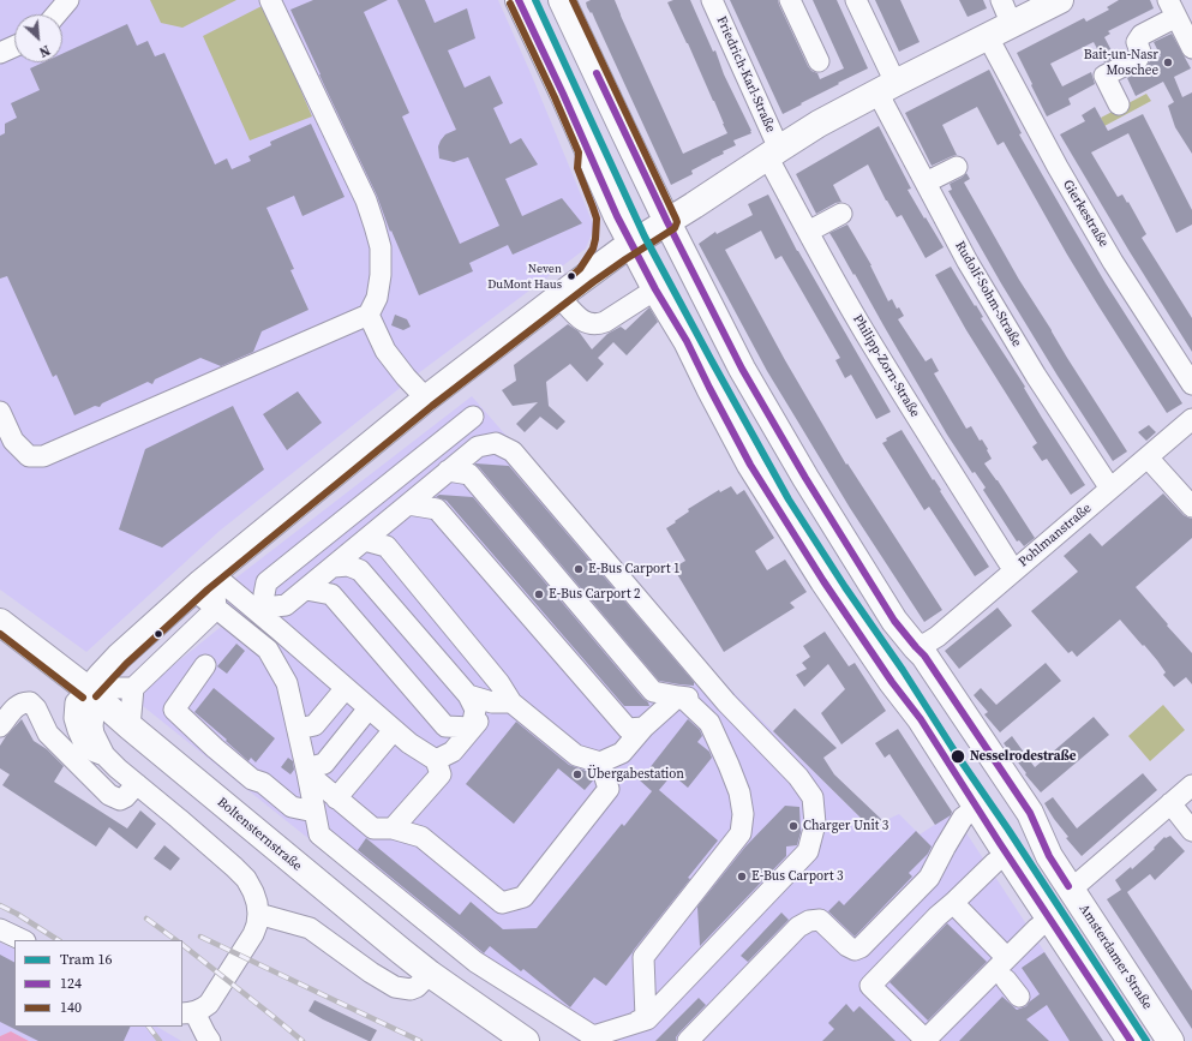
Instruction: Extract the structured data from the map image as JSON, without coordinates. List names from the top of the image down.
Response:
{
  "streets": {
    "main road": ["Friedrich-Karl-Straße", "Boltensternstraße", "Amsterdamer Straße"],
    "street": [
      "Gierkestraße",
      "Rudolf-Sohm-Straße",
      "Philipp-Zorn-Straße",
      "Pohlmanstraße"
    ]
  },
  "crossings": [
    ["Friedrich-Karl-Straße", "Gierkestraße"],
    ["Friedrich-Karl-Straße", "Rudolf-Sohm-Straße"],
    ["Friedrich-Karl-Straße", "Philipp-Zorn-Straße"],
    ["Friedrich-Karl-Straße", "Boltensternstraße"],
    ["Friedrich-Karl-Straße", "Amsterdamer Straße"],
    ["Rudolf-Sohm-Straße", "Pohlmanstraße"],
    ["Philipp-Zorn-Straße", "Pohlmanstraße"],
    ["Pohlmanstraße", "Amsterdamer Straße"]
  ],
  "places": [
    "Bait-un-Nasr Moschee",
    "Neven DuMont Haus",
    "E-Bus Carport 1",
    "E-Bus Carport 2",
    "Nesselrodestraße",
    "Übergabestation",
    "Charger Unit 3",
    "E-Bus Carport 3"
  ],
  "lines": ["tram line 16", "transit line 124", "transit line 140"],
  "legend": ["Tram 16", "124", "140"],
  "north": "bottom right"
}
